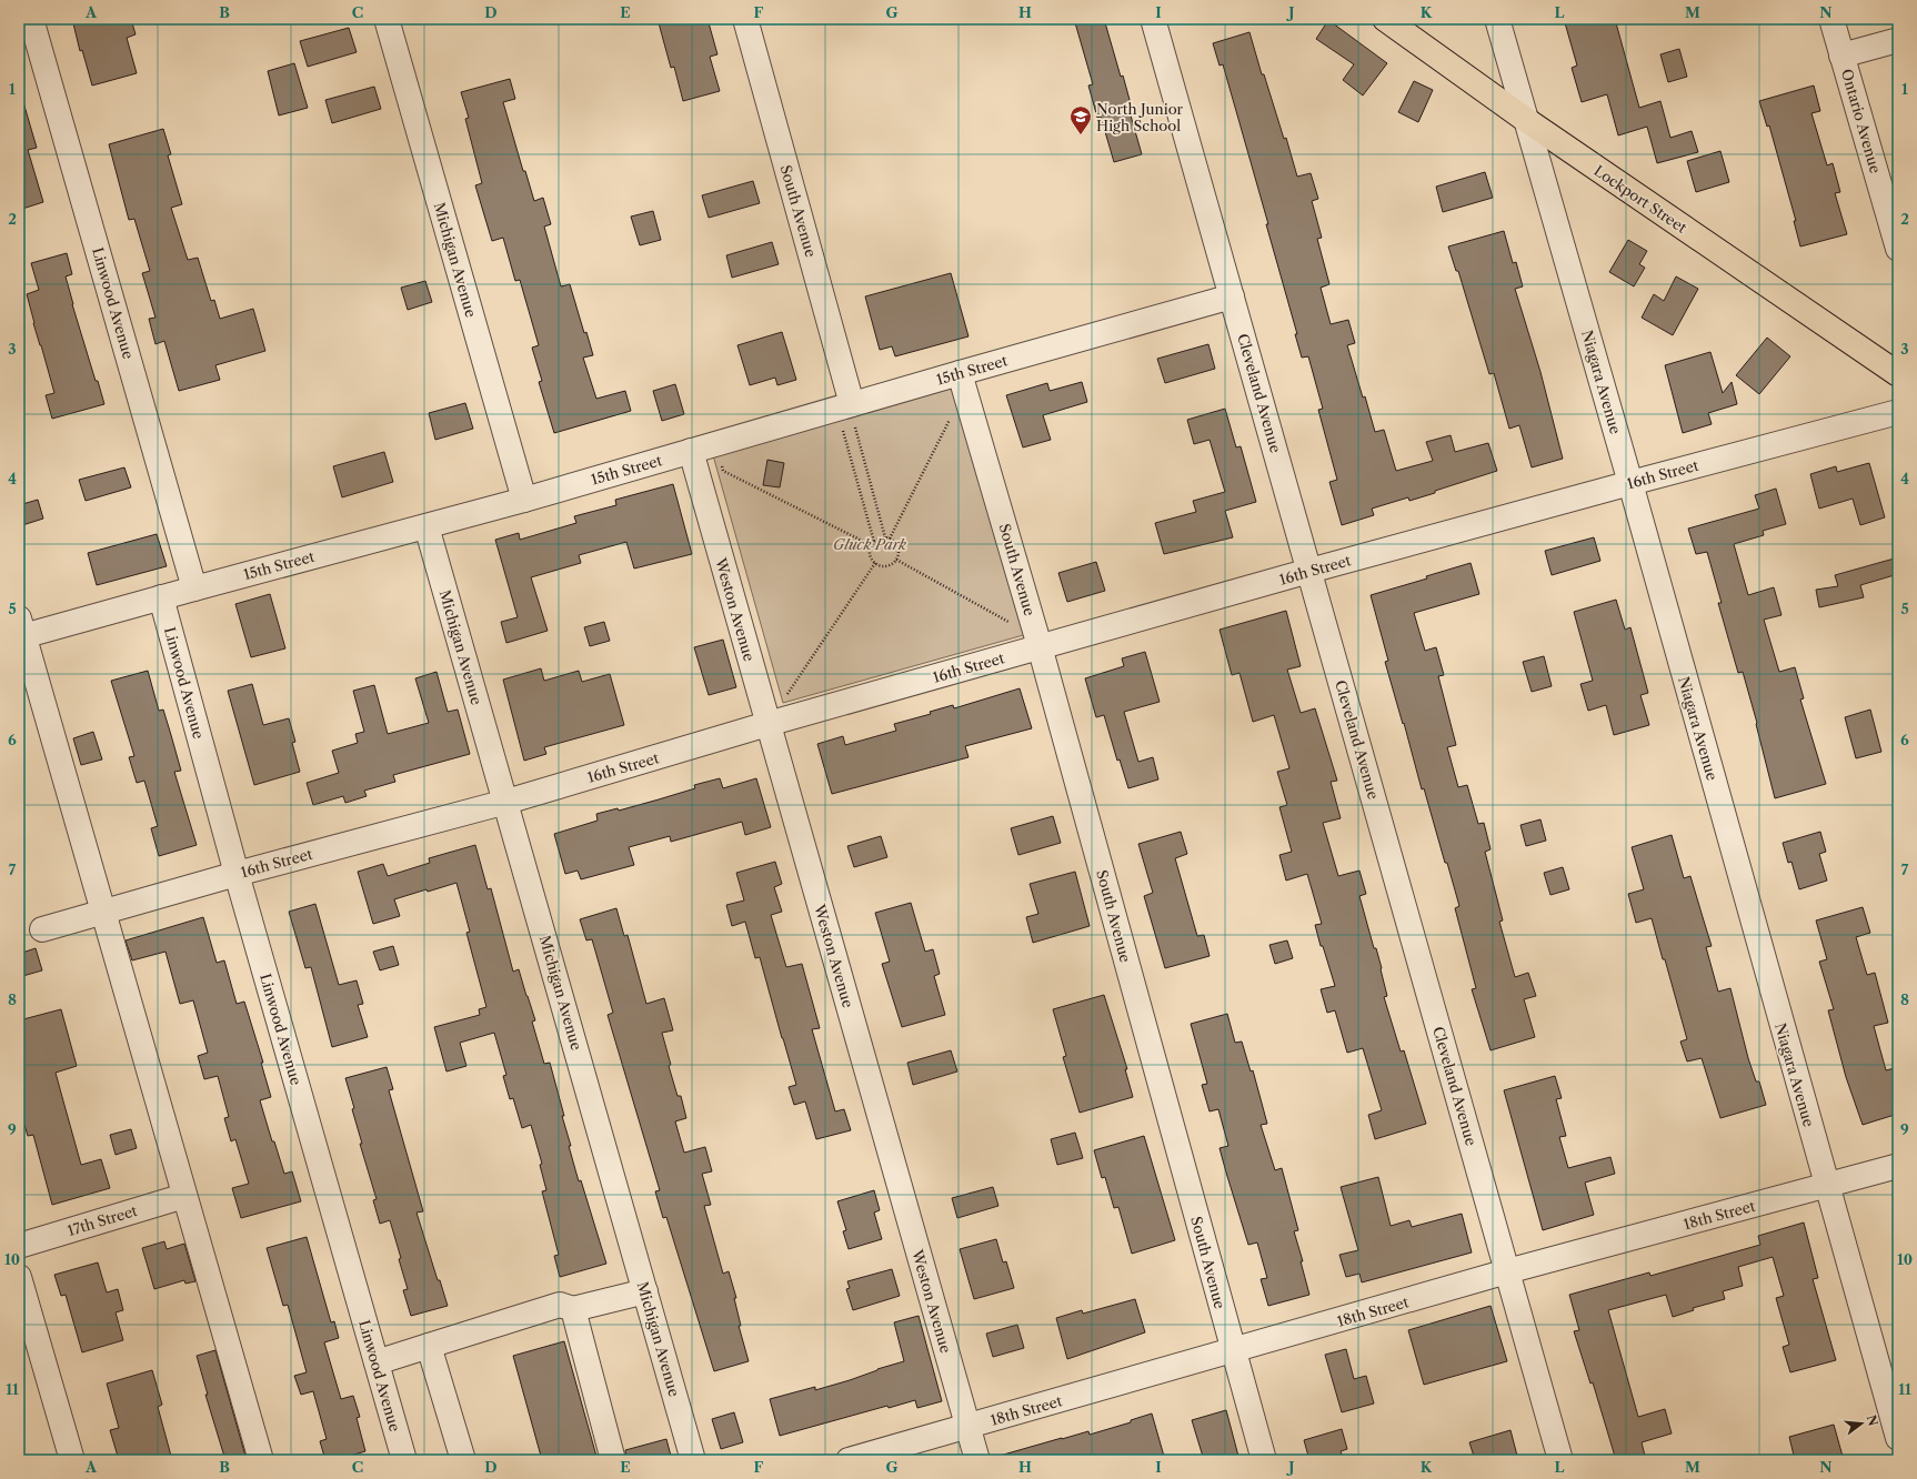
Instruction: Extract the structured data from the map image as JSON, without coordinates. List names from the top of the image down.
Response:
{
  "streets": {
    "main road": ["Lockport Street"],
    "street": [
      "Ontario Avenue",
      "South Avenue",
      "Michigan Avenue",
      "Linwood Avenue",
      "15th Street",
      "Niagara Avenue",
      "Cleveland Avenue",
      "16th Street",
      "Weston Avenue",
      "18th Street",
      "17th Street"
    ]
  },
  "crossings": [
    ["Lockport Street", "Niagara Avenue"],
    ["South Avenue", "15th Street"],
    ["South Avenue", "16th Street"],
    ["South Avenue", "18th Street"],
    ["Michigan Avenue", "15th Street"],
    ["Michigan Avenue", "16th Street"],
    ["Linwood Avenue", "15th Street"],
    ["Linwood Avenue", "16th Street"],
    ["15th Street", "Cleveland Avenue"],
    ["15th Street", "Weston Avenue"],
    ["Niagara Avenue", "16th Street"],
    ["Niagara Avenue", "18th Street"],
    ["Cleveland Avenue", "16th Street"],
    ["Cleveland Avenue", "18th Street"],
    ["16th Street", "Weston Avenue"],
    ["Weston Avenue", "18th Street"]
  ],
  "parks": ["Gluck Park"],
  "places": {
    "school or university": ["North Junior High School"]
  },
  "north": "right",
  "grid": {
    "columns": [
      "A",
      "B",
      "C",
      "D",
      "E",
      "F",
      "G",
      "H",
      "I",
      "J",
      "K",
      "L",
      "M",
      "N"
    ],
    "rows": [
      "1",
      "2",
      "3",
      "4",
      "5",
      "6",
      "7",
      "8",
      "9",
      "10",
      "11"
    ]
  }
}
